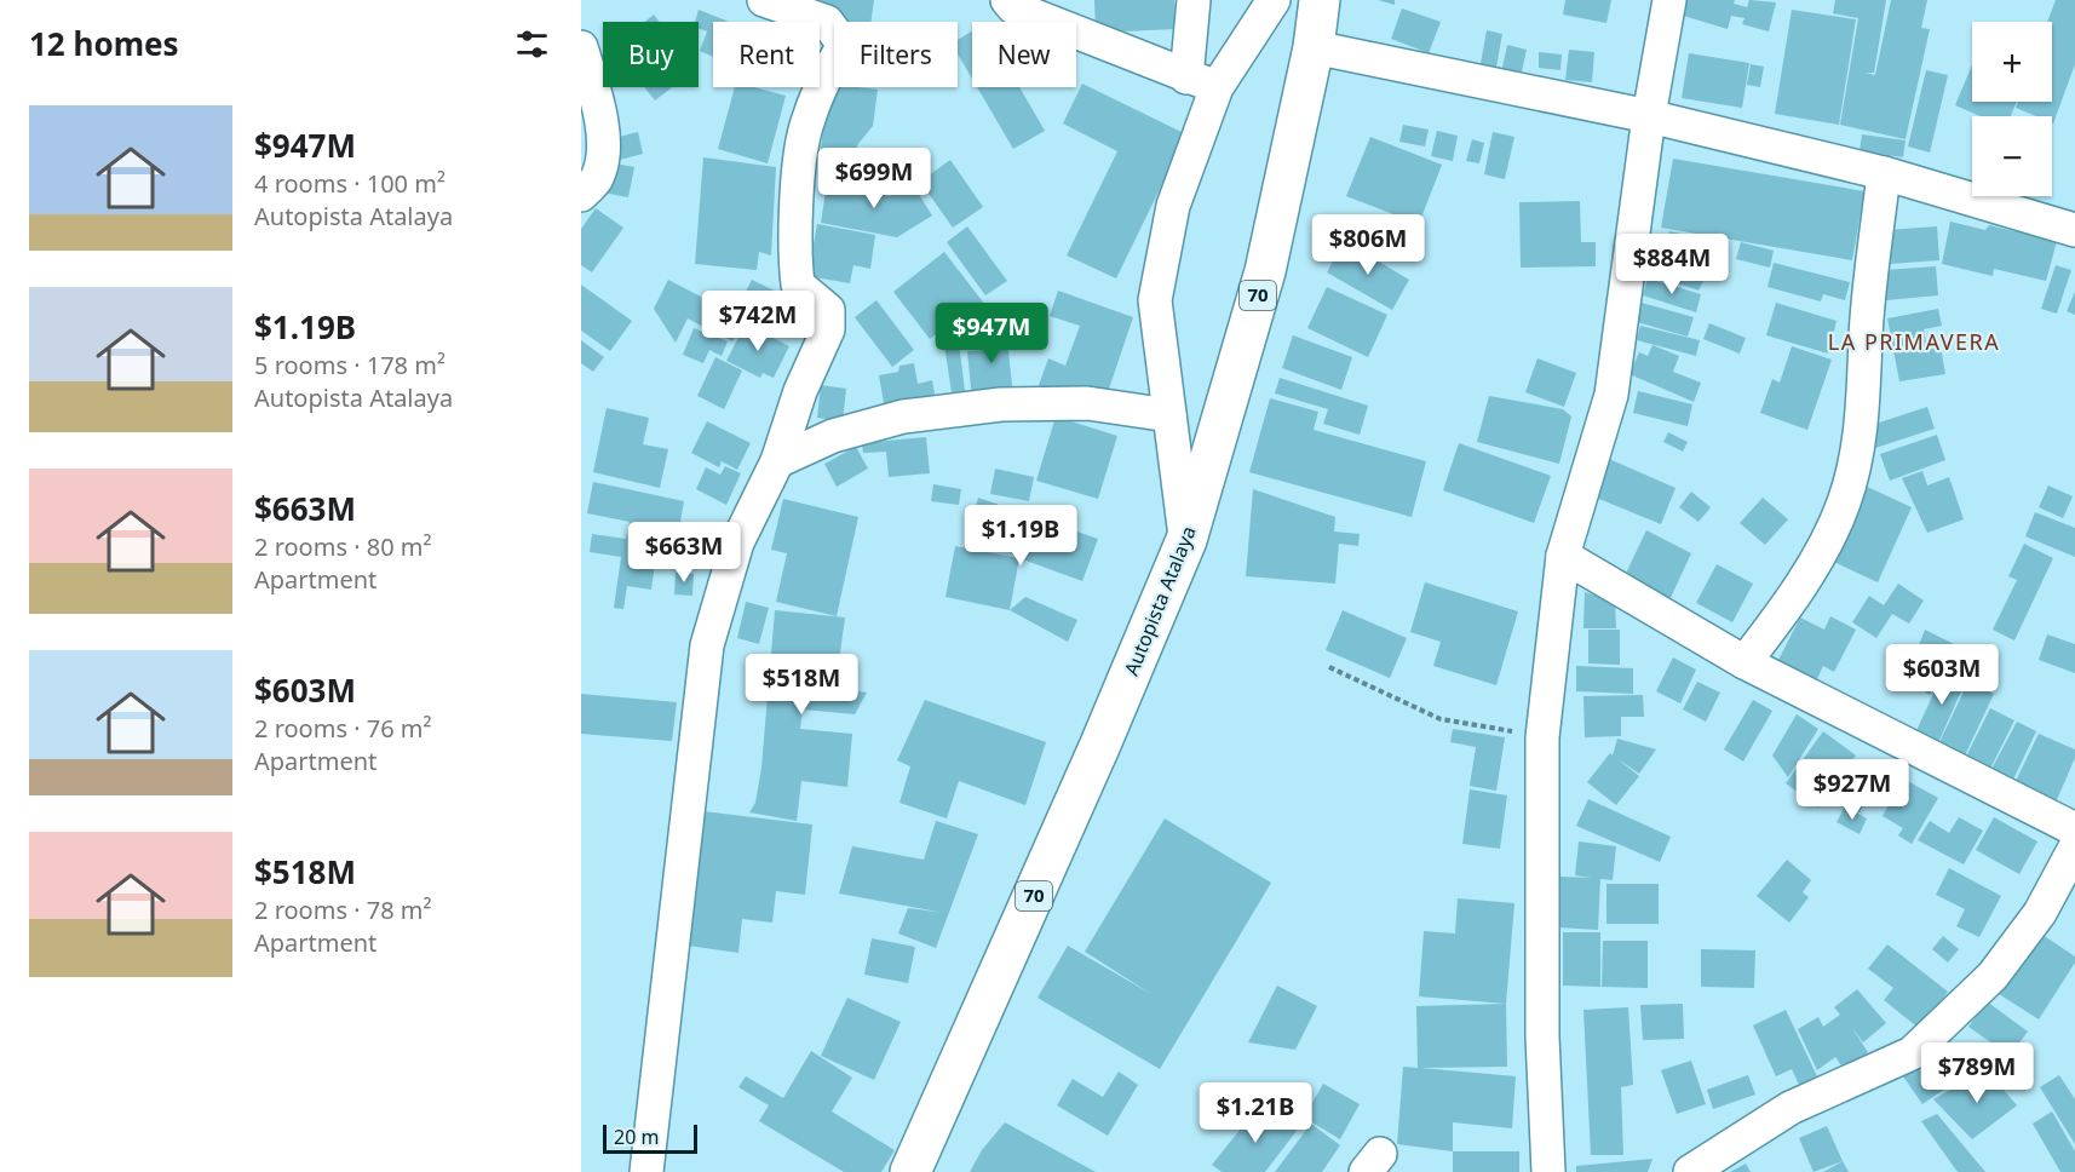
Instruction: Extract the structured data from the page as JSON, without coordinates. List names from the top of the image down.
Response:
{
  "streets": {
    "main road": ["70", "Autopista Atalaya"]
  },
  "districts": ["LA PRIMAVERA"],
  "scale_bar": "20 m",
  "page": {
    "heading": "12 homes",
    "map_buttons": ["+", "−"],
    "chip": [
      "Buy",
      "Rent",
      "Filters",
      "New"
    ],
    "list": [
      {
        "name": "$947M",
        "note": "4 rooms · 100 m² · Autopista Atalaya"
      },
      {
        "name": "$1.19B",
        "note": "5 rooms · 178 m² · Autopista Atalaya"
      },
      {
        "name": "$663M",
        "note": "2 rooms · 80 m² · Apartment"
      },
      {
        "name": "$603M",
        "note": "2 rooms · 76 m² · Apartment"
      },
      {
        "name": "$518M",
        "note": "2 rooms · 78 m² · Apartment"
      }
    ],
    "price": [
      "$699M",
      "$806M",
      "$884M",
      "$742M",
      "$947M",
      "$1.19B",
      "$663M",
      "$603M",
      "$518M",
      "$927M",
      "$789M",
      "$1.21B"
    ],
    "scale": "20 m"
  }
}
